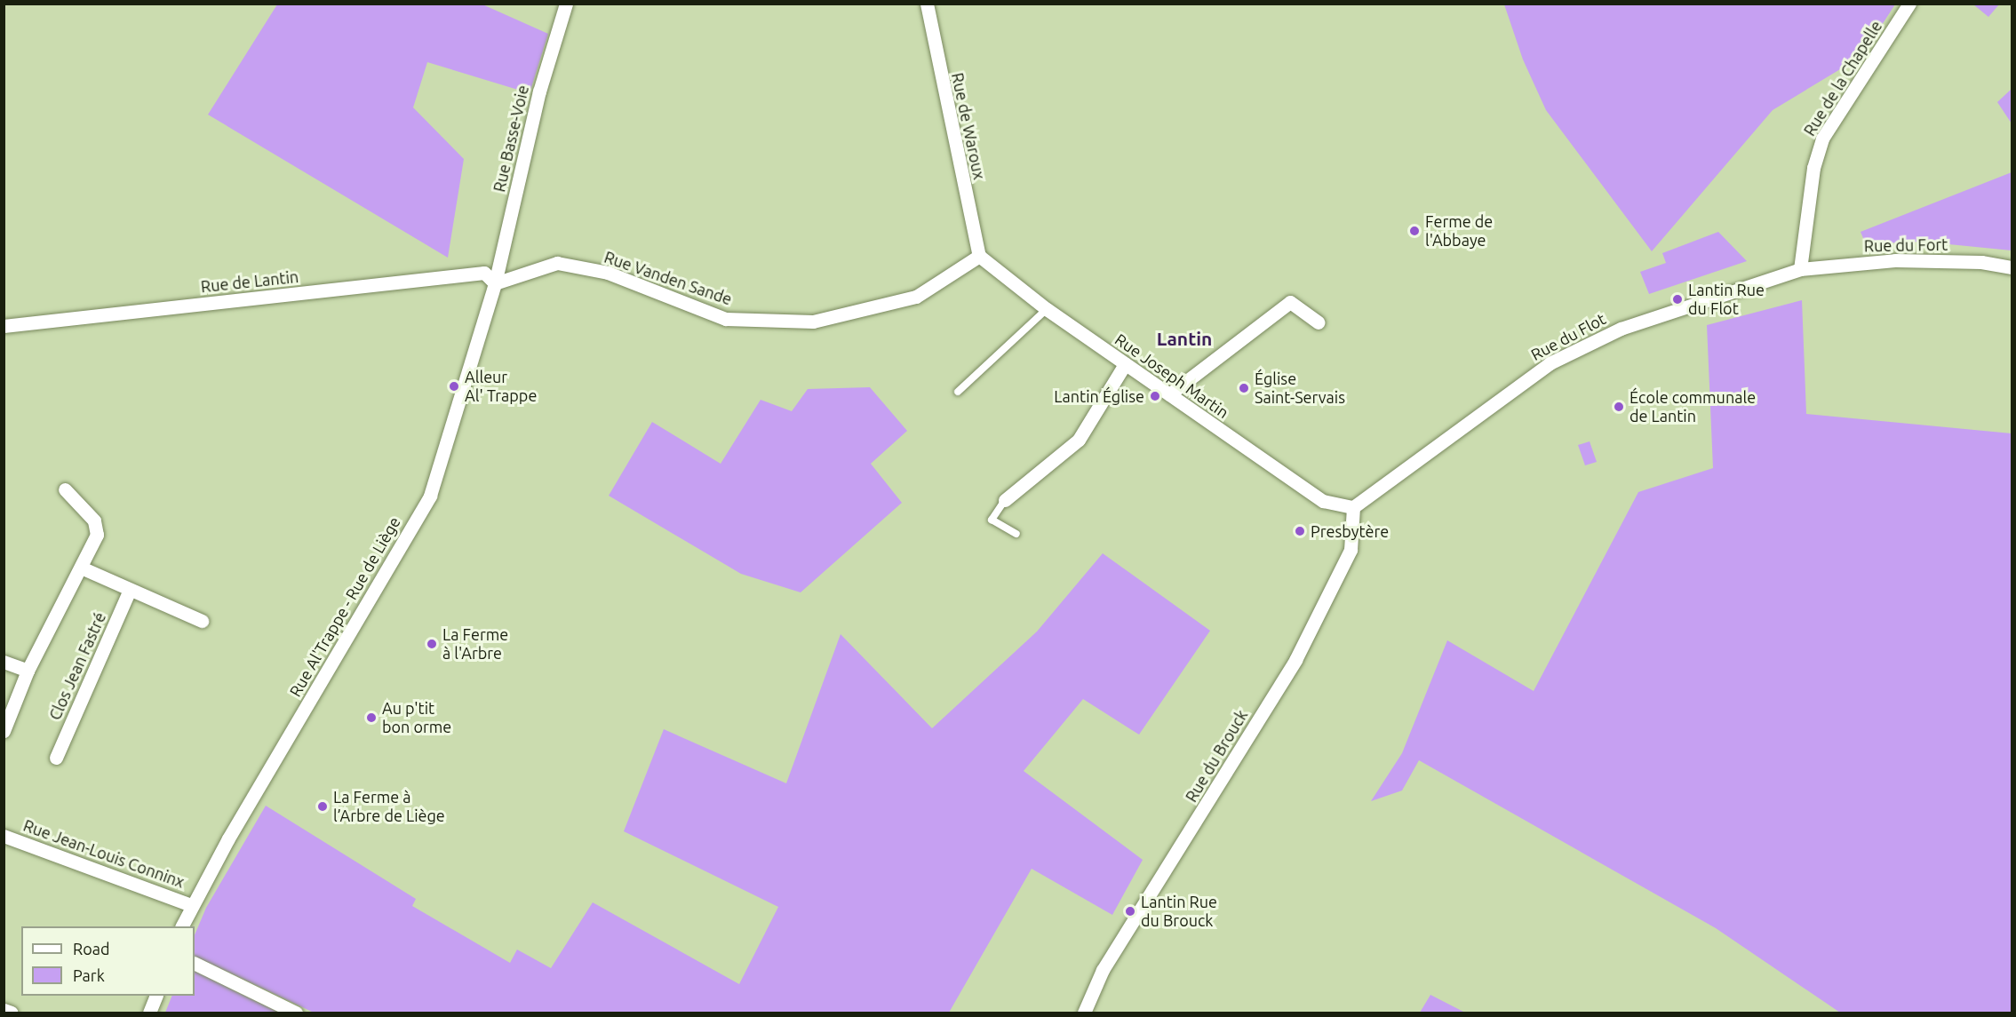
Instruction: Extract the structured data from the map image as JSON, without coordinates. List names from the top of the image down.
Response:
{
  "streets": {
    "street": [
      "Rue de la Chapelle",
      "Rue de Waroux",
      "Rue Basse-Voie",
      "Rue du Fort",
      "Rue Vanden Sande",
      "Rue de Lantin",
      "Rue du Flot",
      "Rue Joseph Martin",
      "Rue Al'Trappe - Rue de Liège",
      "Clos Jean Fastré",
      "Rue du Brouck",
      "Rue Jean-Louis Conninx"
    ]
  },
  "crossings": [
    ["Rue de la Chapelle", "Rue du Fort"],
    ["Rue de la Chapelle", "Rue du Flot"],
    ["Rue de Waroux", "Rue Vanden Sande"],
    ["Rue de Waroux", "Rue Joseph Martin"],
    ["Rue Basse-Voie", "Rue Vanden Sande"],
    ["Rue Basse-Voie", "Rue de Lantin"],
    ["Rue Basse-Voie", "Rue Al'Trappe - Rue de Liège"],
    ["Rue du Fort", "Rue du Flot"],
    ["Rue Vanden Sande", "Rue de Lantin"],
    ["Rue Vanden Sande", "Rue Joseph Martin"],
    ["Rue Vanden Sande", "Rue Al'Trappe - Rue de Liège"],
    ["Rue de Lantin", "Rue Al'Trappe - Rue de Liège"],
    ["Rue du Flot", "Rue Joseph Martin"],
    ["Rue du Flot", "Rue du Brouck"],
    ["Rue Joseph Martin", "Rue du Brouck"],
    ["Rue Al'Trappe - Rue de Liège", "Rue Jean-Louis Conninx"]
  ],
  "districts": ["Lantin"],
  "places": [
    "Ferme de l'Abbaye",
    "Lantin Rue du Flot",
    "Alleur Al' Trappe",
    "Église Saint-Servais",
    "Lantin Église",
    "École communale de Lantin",
    "Presbytère",
    "La Ferme à l'Arbre",
    "Au p'tit bon orme",
    "La Ferme à l’Arbre de Liège",
    "Lantin Rue du Brouck"
  ],
  "legend": ["Road", "Park"]
}
